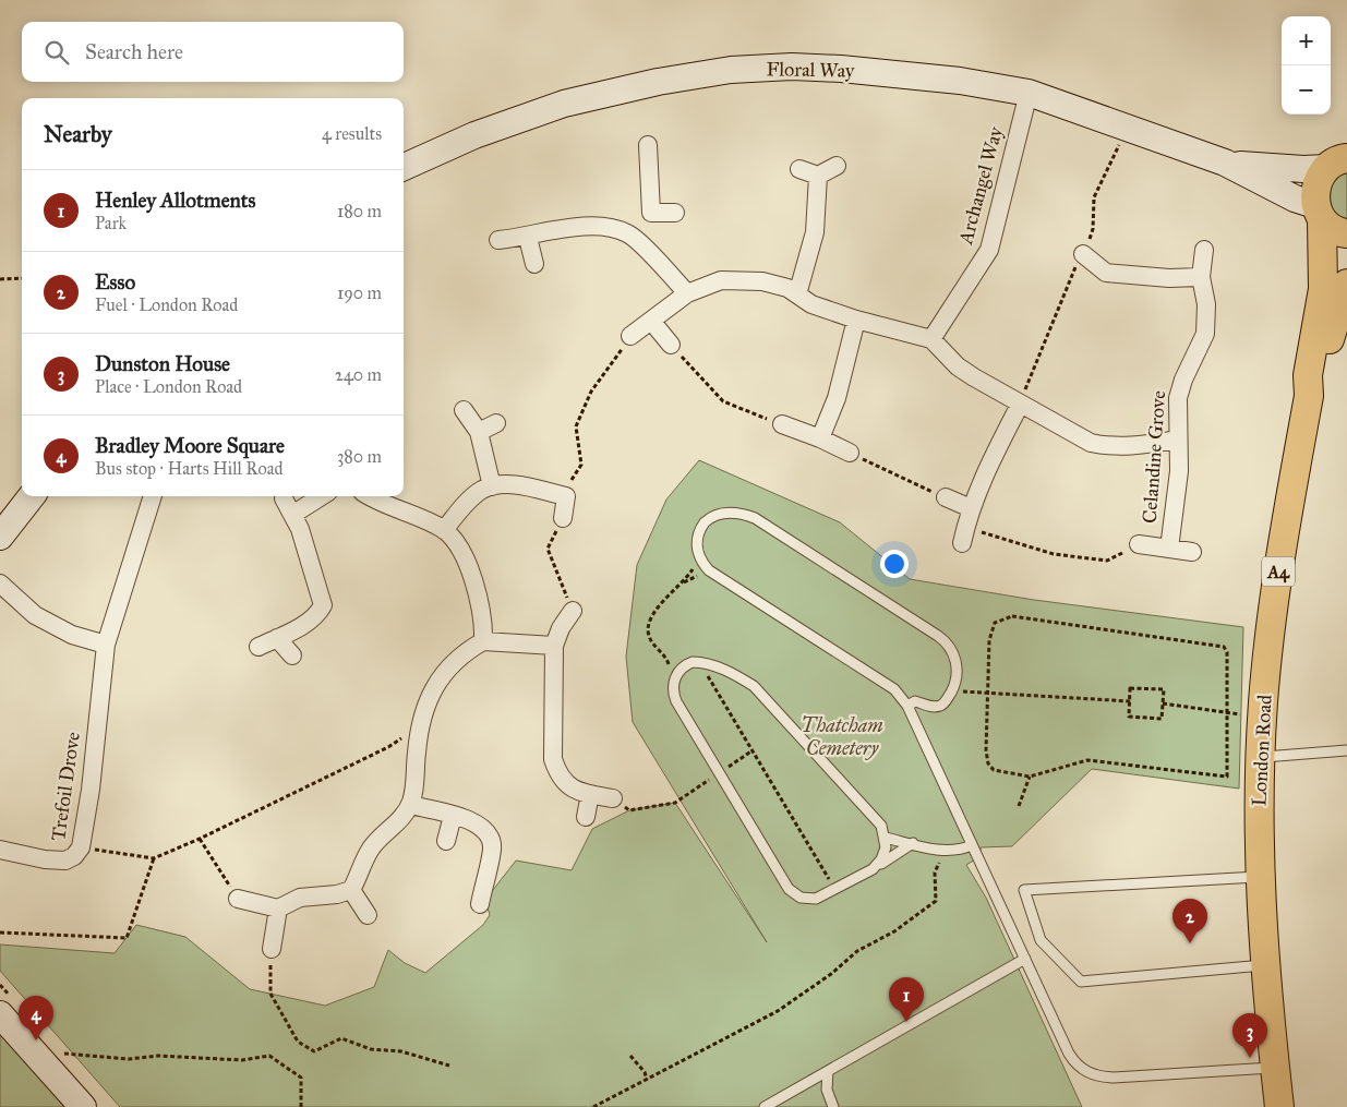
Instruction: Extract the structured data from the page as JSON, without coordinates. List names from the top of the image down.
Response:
{
  "streets": {
    "main road": ["A4", "London Road"],
    "street": [
      "Floral Way",
      "Archangel Way",
      "Celandine Grove",
      "Trefoil Drove"
    ]
  },
  "crossings": [
    ["Floral Way", "Archangel Way"],
    ["Floral Way", "A4"],
    ["Floral Way", "London Road"],
    ["A4", "London Road"]
  ],
  "parks": ["Thatcham Cemetery"],
  "page": {
    "map_buttons": ["+", "−"],
    "search": "Search here",
    "heading": ["Nearby", "4 results"],
    "list": [
      {
        "mark": "1",
        "name": "Henley Allotments",
        "note": "Park",
        "value": "180 m"
      },
      {
        "mark": "2",
        "name": "Esso",
        "note": "Fuel · London Road",
        "value": "190 m"
      },
      {
        "mark": "3",
        "name": "Dunston House",
        "note": "Place · London Road",
        "value": "240 m"
      },
      {
        "mark": "4",
        "name": "Bradley Moore Square",
        "note": "Bus stop · Harts Hill Road",
        "value": "380 m"
      }
    ],
    "pins": [
      "2",
      "1",
      "4",
      "3"
    ]
  }
}
